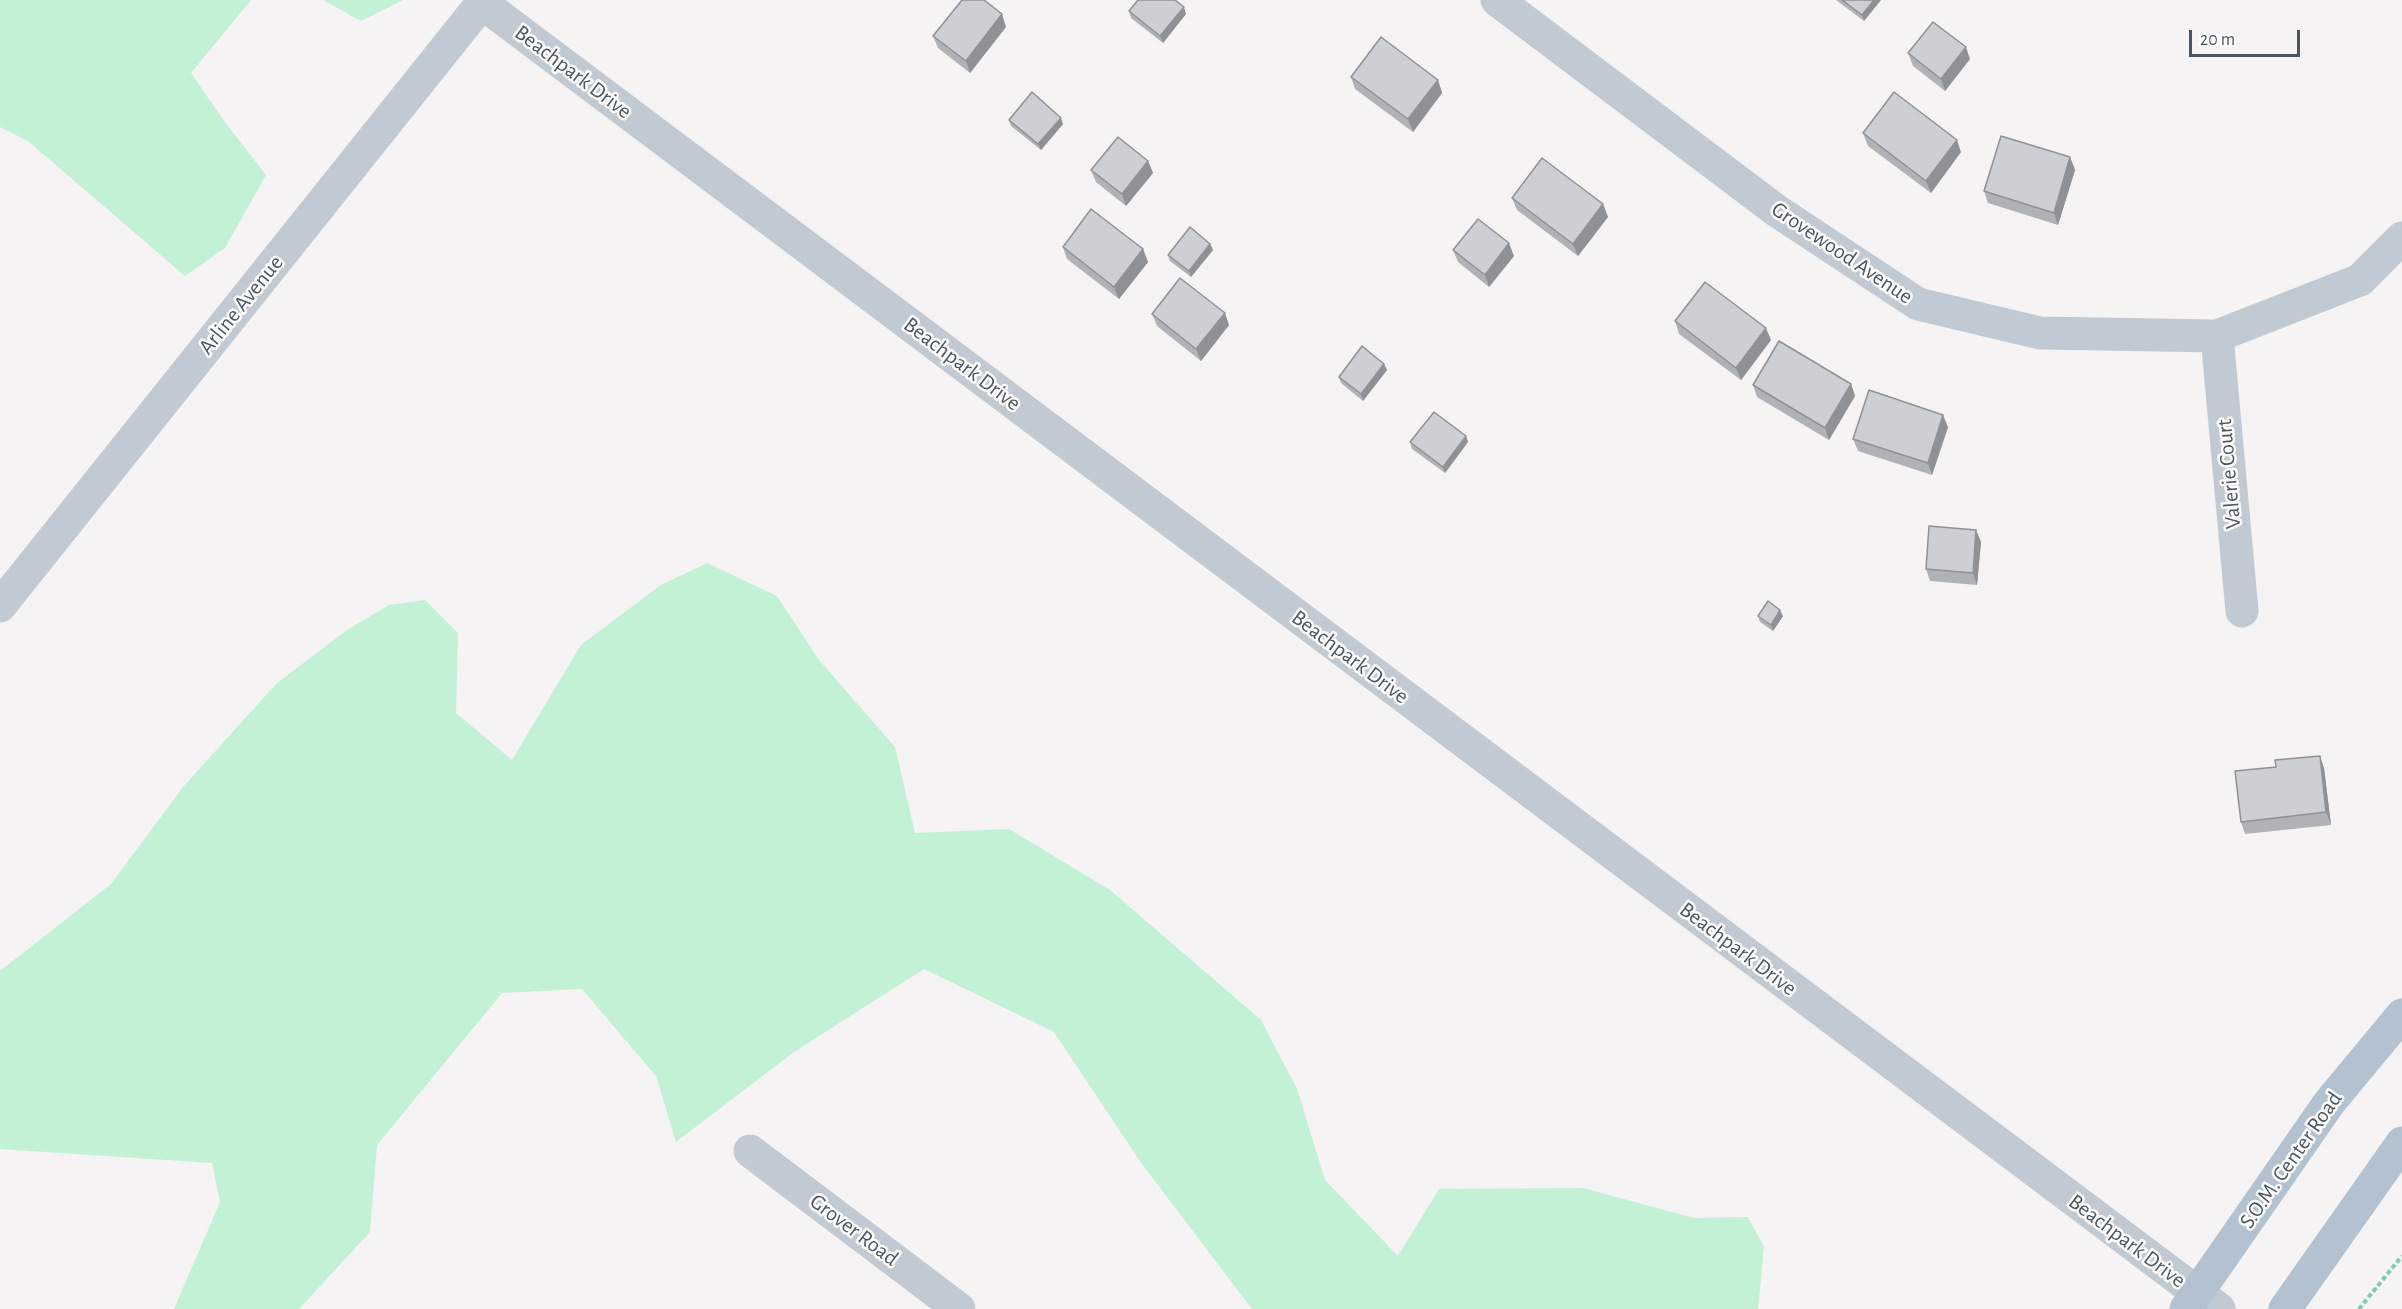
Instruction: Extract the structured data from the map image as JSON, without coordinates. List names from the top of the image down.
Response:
{
  "streets": {
    "main road": ["S.O.M. Center Road"],
    "street": [
      "Beachpark Drive",
      "Grovewood Avenue",
      "Arline Avenue",
      "Valerie Court",
      "Grover Road"
    ]
  },
  "crossings": [
    ["Beachpark Drive", "Arline Avenue"],
    ["Beachpark Drive", "S.O.M. Center Road"],
    ["Grovewood Avenue", "Valerie Court"]
  ],
  "scale_bar": "20 m"
}
